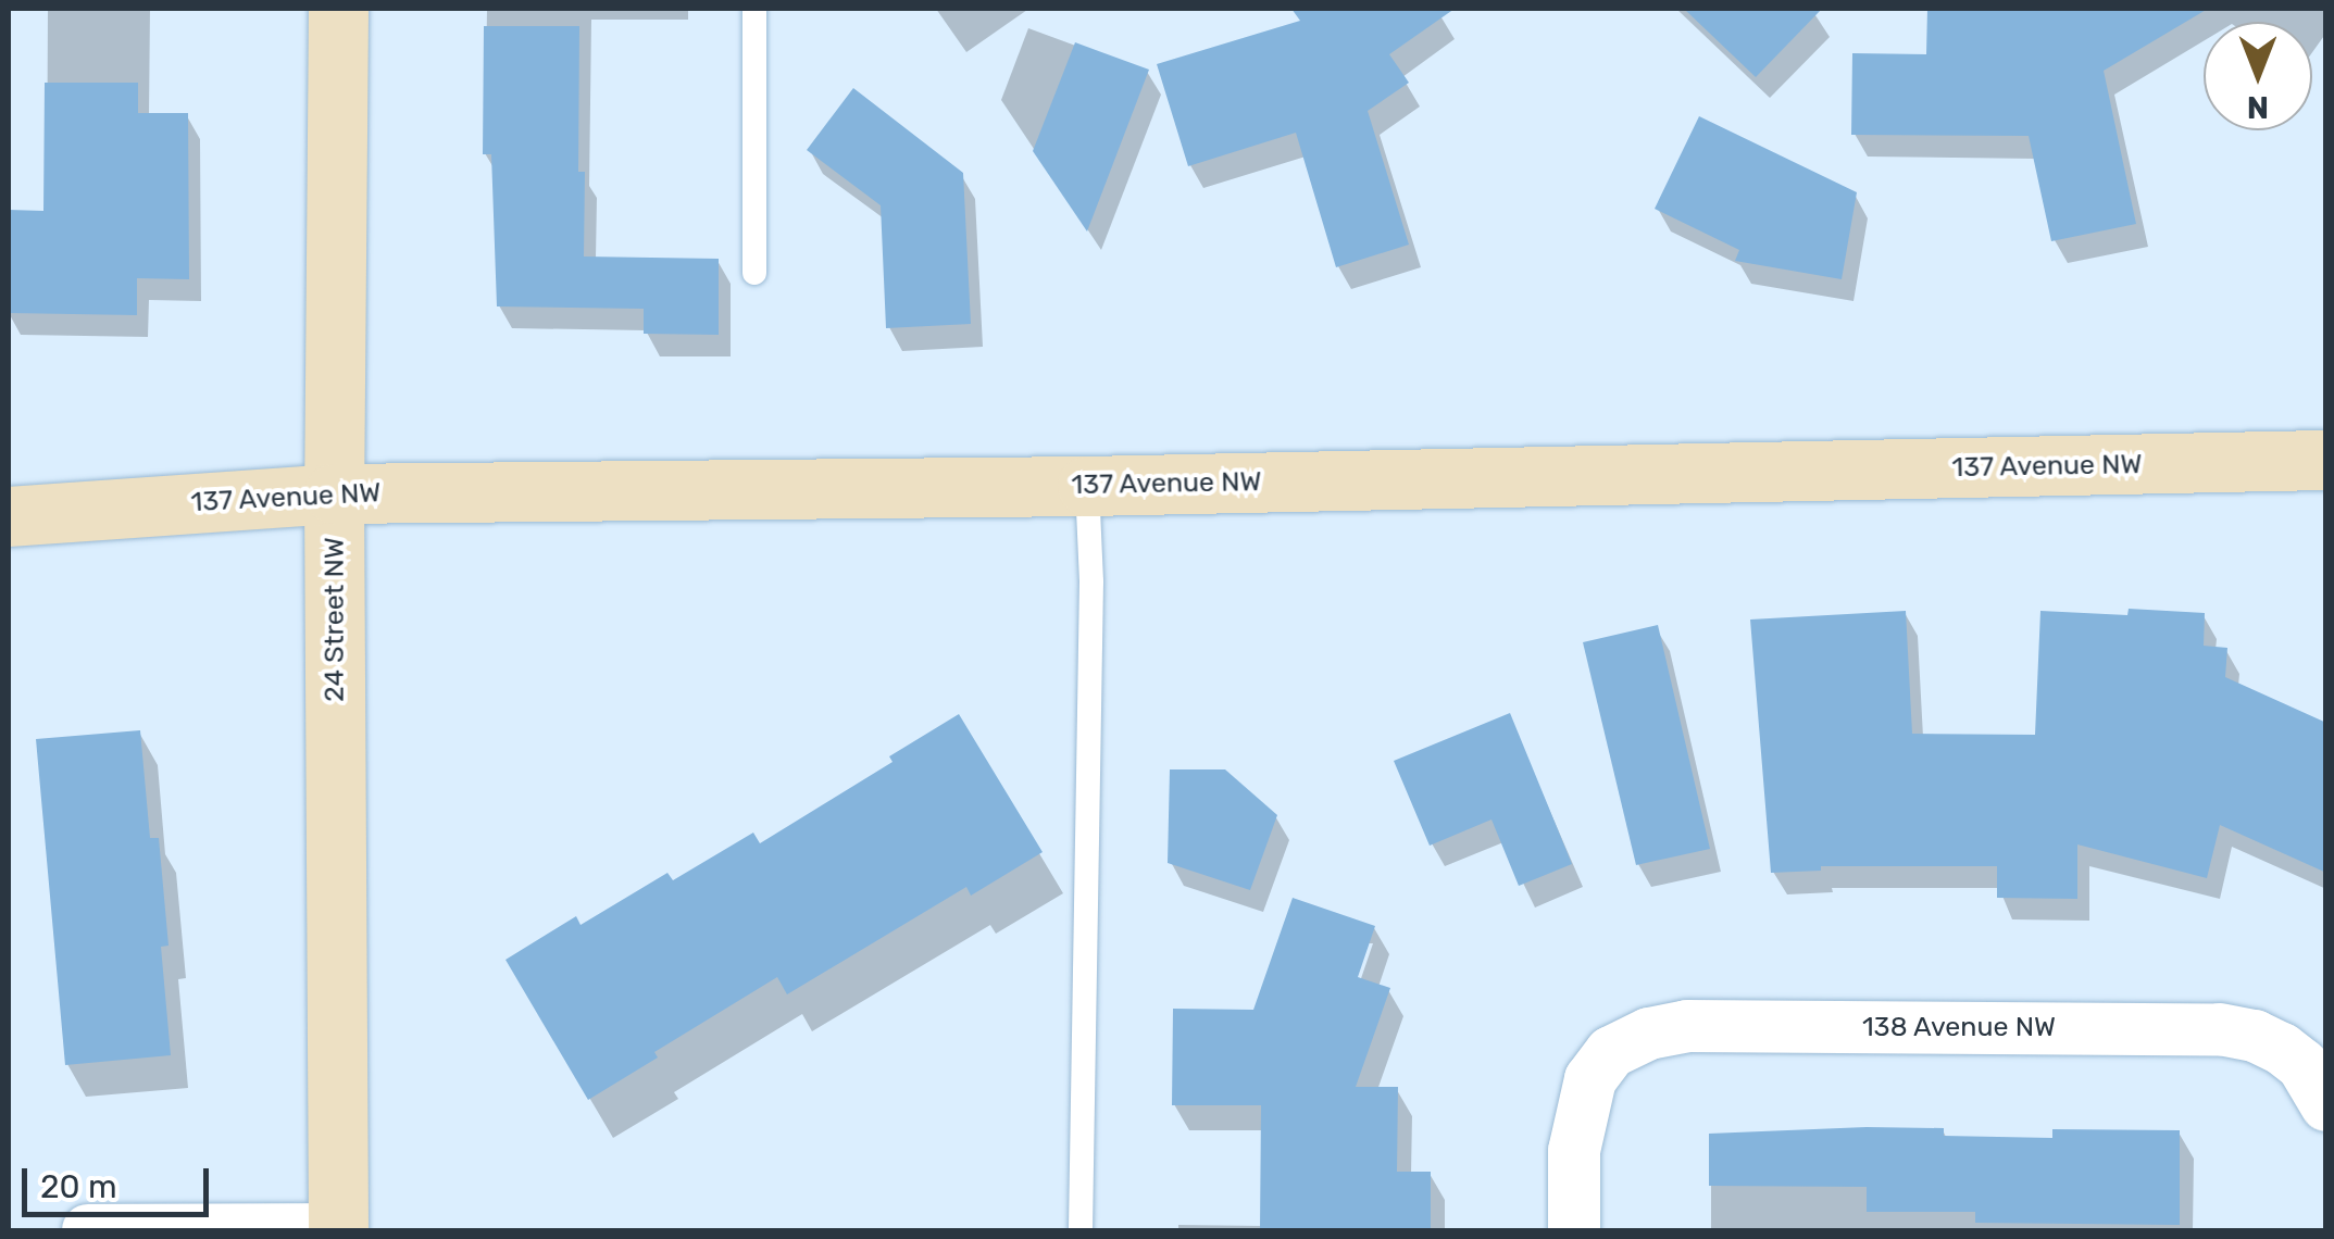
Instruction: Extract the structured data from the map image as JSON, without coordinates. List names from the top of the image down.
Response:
{
  "streets": {
    "street": ["137 Avenue NW", "24 Street NW", "138 Avenue NW"]
  },
  "crossings": [
    ["137 Avenue NW", "24 Street NW"]
  ],
  "scale_bar": "20 m",
  "north": "bottom"
}
